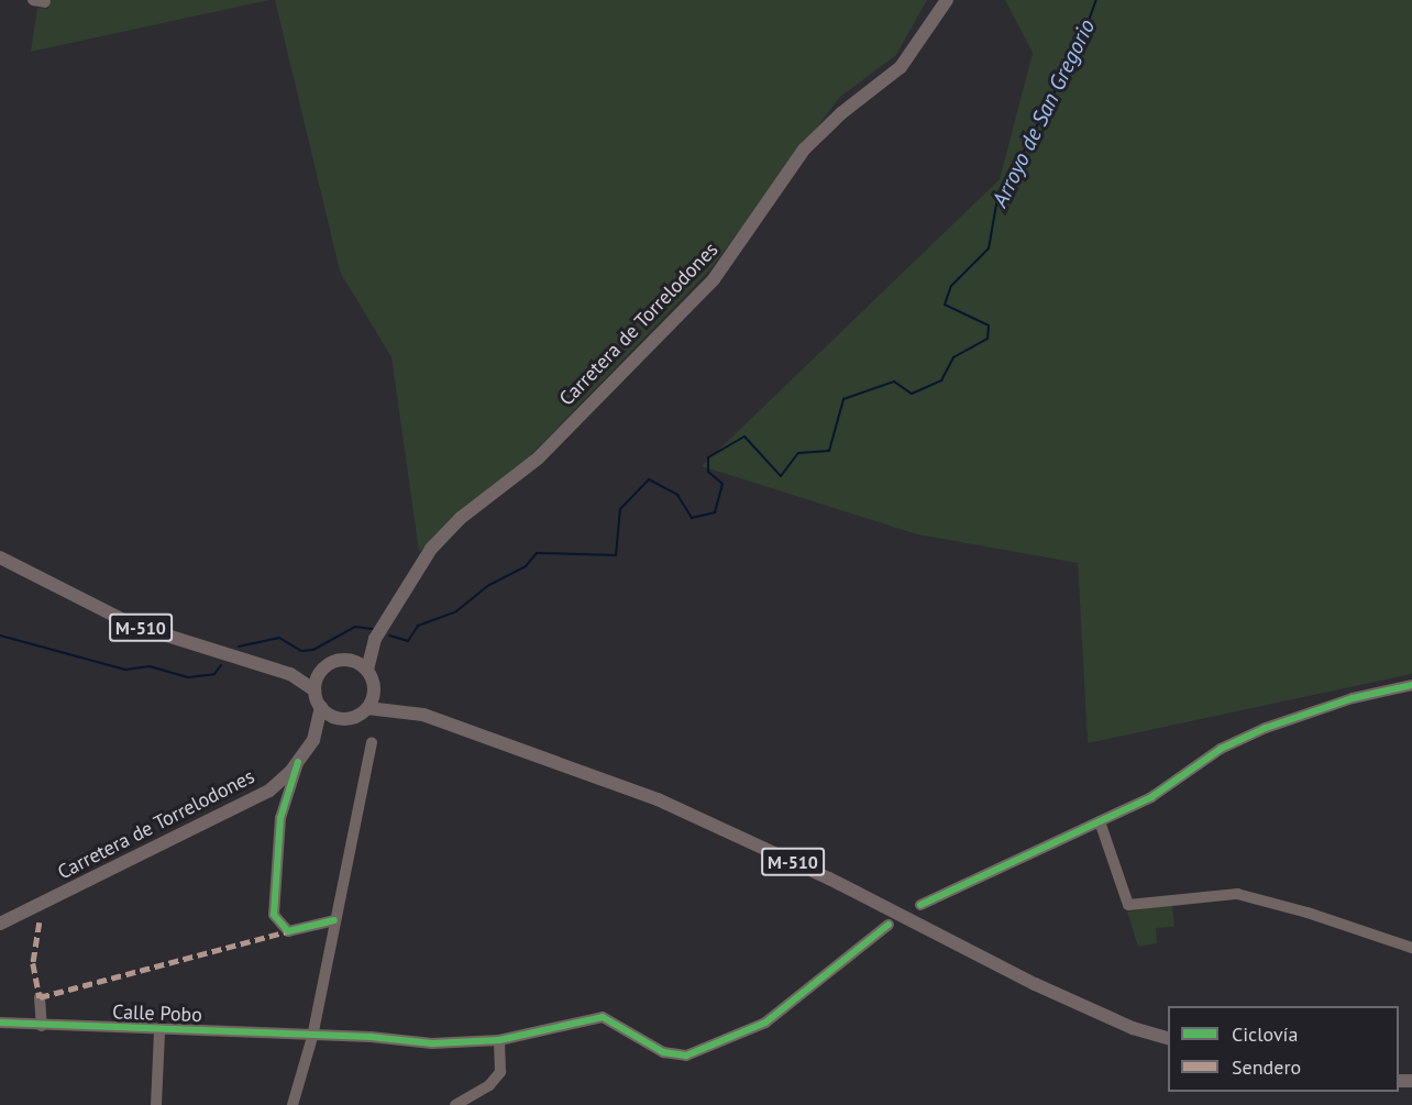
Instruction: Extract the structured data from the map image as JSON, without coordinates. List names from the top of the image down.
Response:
{
  "streets": {
    "main road": ["Carretera de Torrelodones", "M-510"],
    "street": ["Calle Pobo"]
  },
  "crossings": [
    ["Carretera de Torrelodones", "M-510"]
  ],
  "water": ["Arroyo de San Gregorio"],
  "legend": ["Ciclovía", "Sendero"]
}
